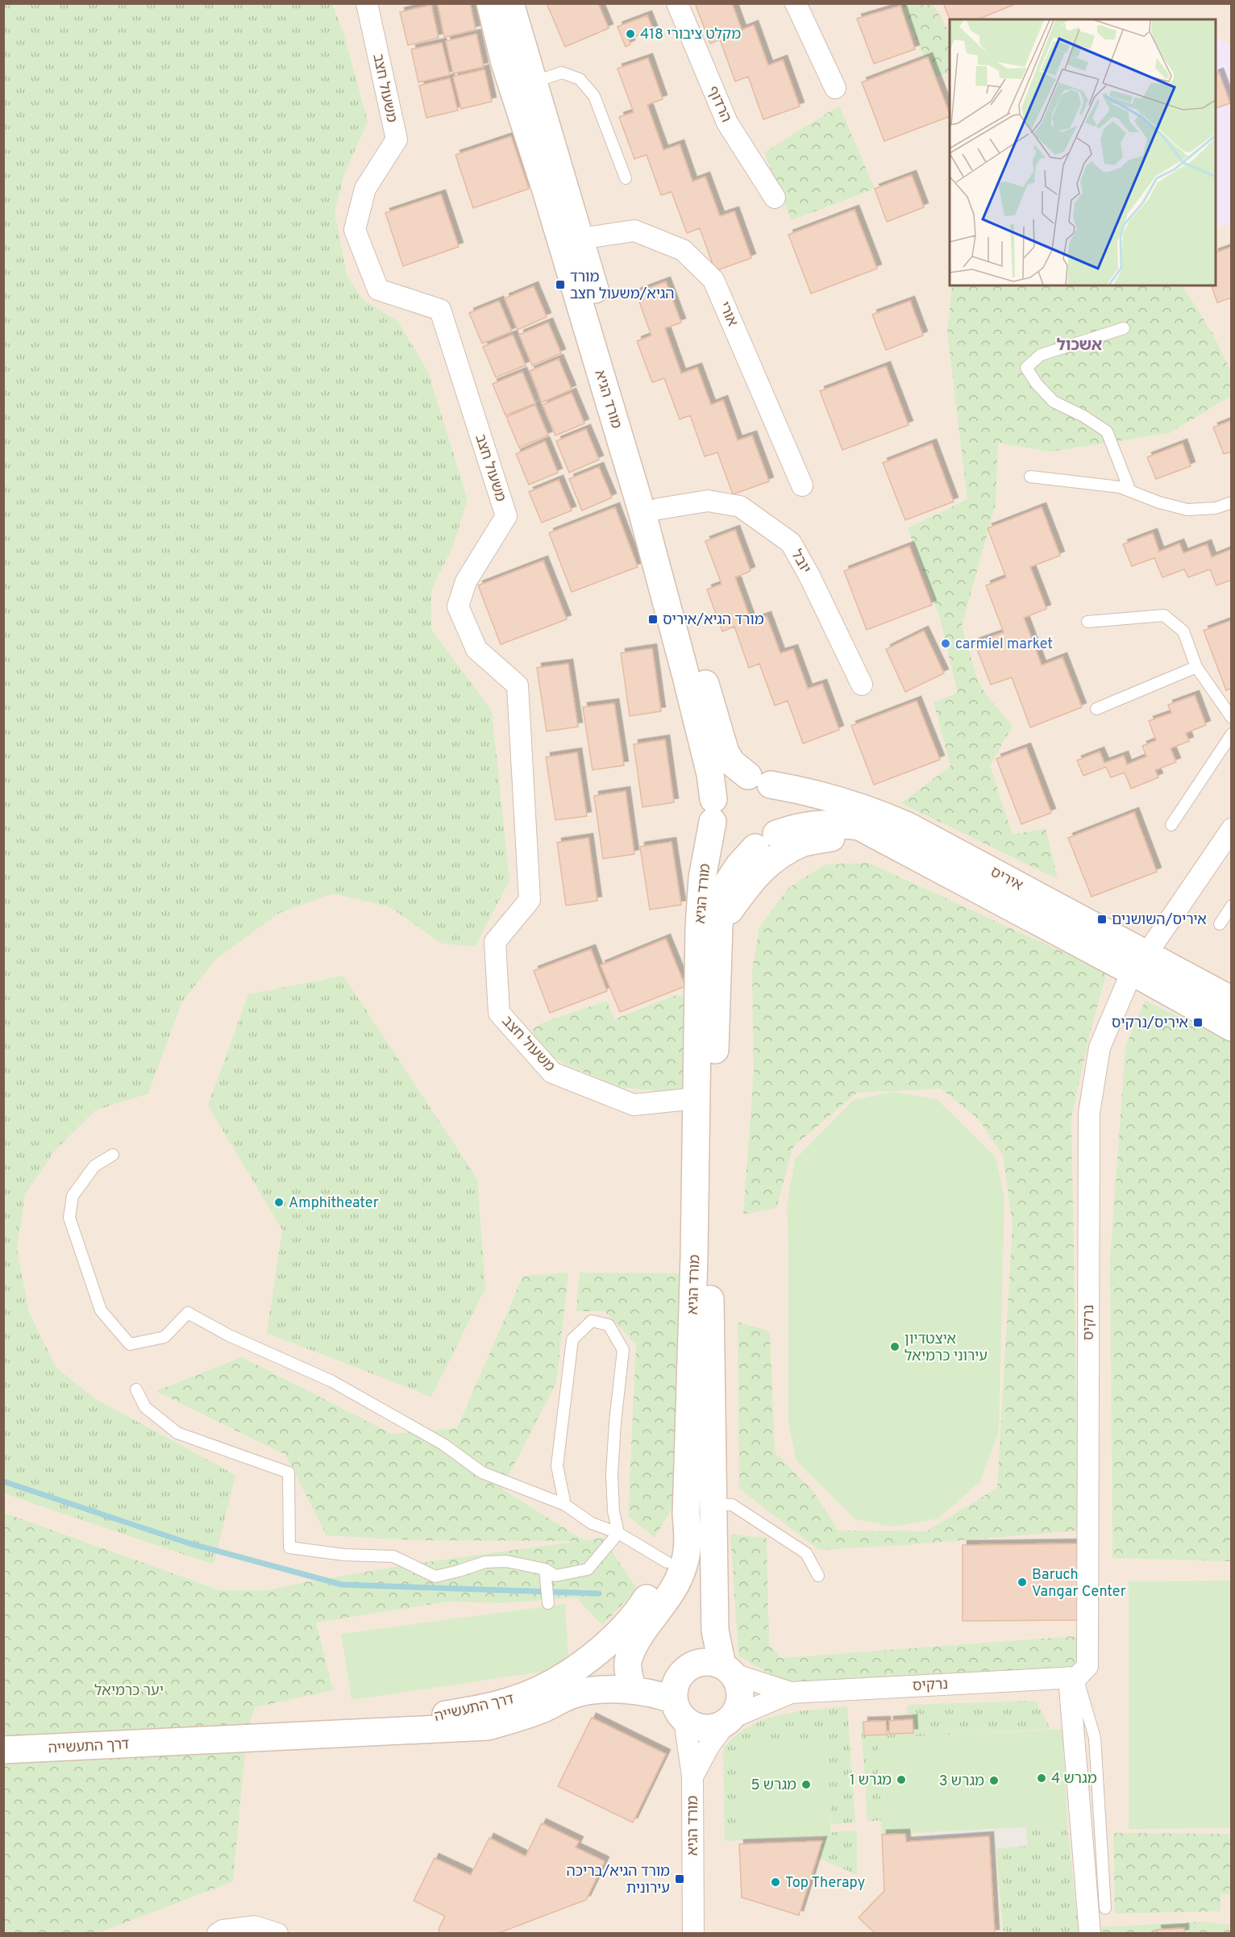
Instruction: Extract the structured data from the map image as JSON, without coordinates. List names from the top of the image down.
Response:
{
  "streets": {
    "street": [
      "משעול חצב",
      "הרדוף",
      "אורי",
      "מורד הגיא",
      "יובל",
      "איריס",
      "נרקיס",
      "דרך התעשייה"
    ]
  },
  "crossings": [
    ["משעול חצב", "מורד הגיא"],
    ["אורי", "מורד הגיא"],
    ["מורד הגיא", "יובל"],
    ["מורד הגיא", "איריס"],
    ["מורד הגיא", "נרקיס"],
    ["מורד הגיא", "דרך התעשייה"],
    ["איריס", "נרקיס"]
  ],
  "districts": ["אשכול"],
  "parks": ["יער כרמיאל"],
  "places": {
    "other": [
      "מקלט ציבורי 418",
      "carmiel market",
      "Amphitheater",
      "איצטדיון עירוני כרמיאל",
      "Baruch Vangar Center",
      "מגרש 4",
      "מגרש 1",
      "מגרש 3",
      "מגרש 5",
      "Top Therapy"
    ],
    "transit": [
      "מורד הגיא/משעול חצב",
      "מורד הגיא/איריס",
      "איריס/השושנים",
      "איריס/נרקיס",
      "מורד הגיא/בריכה עירונית"
    ]
  }
}
